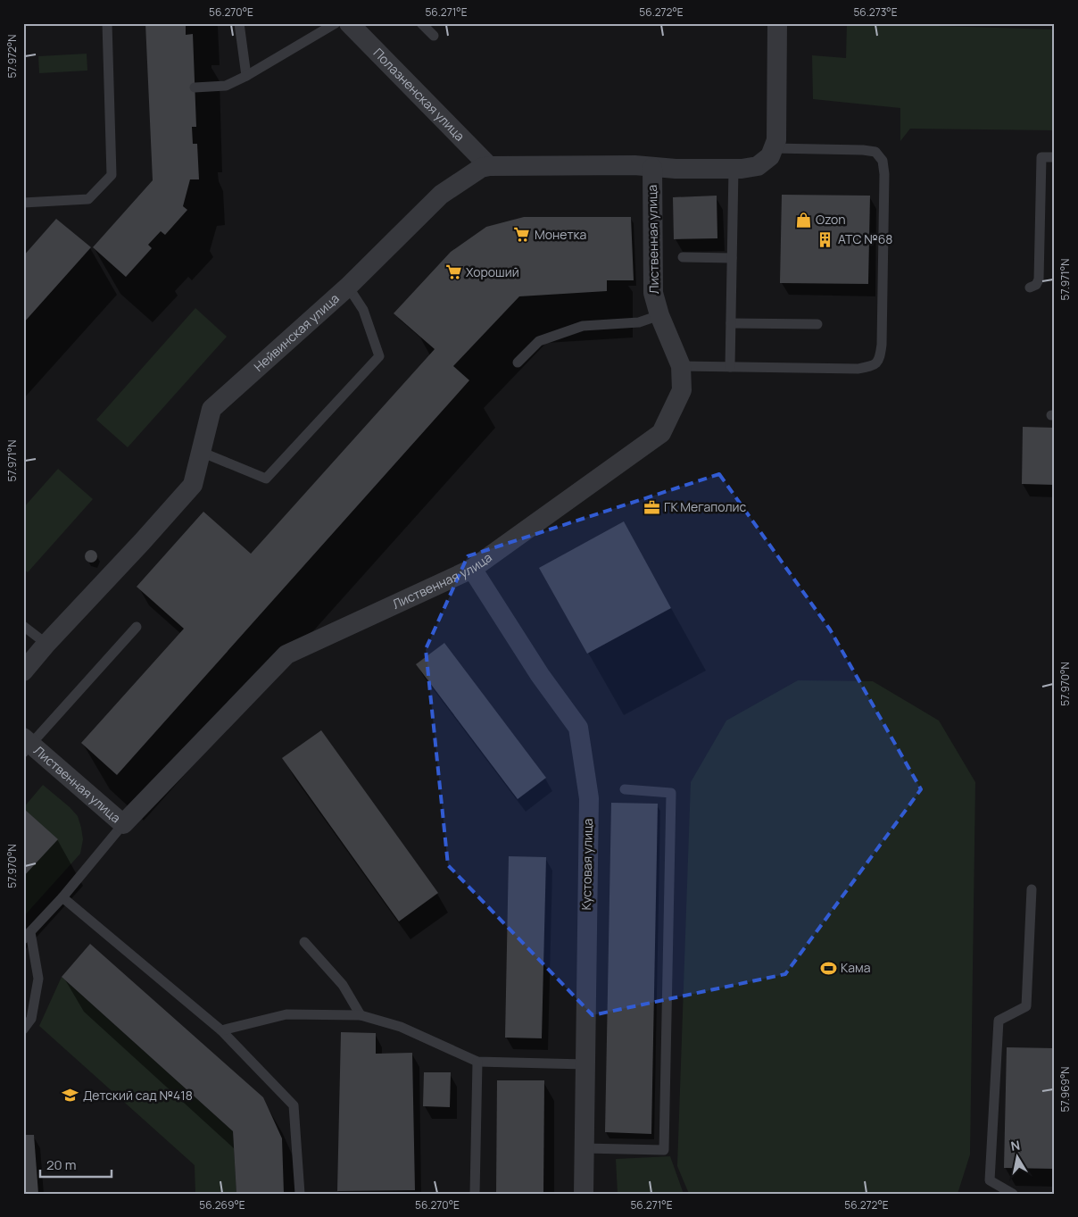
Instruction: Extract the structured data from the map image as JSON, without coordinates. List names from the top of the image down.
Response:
{
  "streets": {
    "street": [
      "Полазненская улица",
      "Лиственная улица",
      "Нейвинская улица",
      "Кустовая улица"
    ]
  },
  "crossings": [
    ["Полазненская улица", "Нейвинская улица"],
    ["Лиственная улица", "Нейвинская улица"],
    ["Лиственная улица", "Кустовая улица"]
  ],
  "places": {
    "shop": ["Ozon"],
    "supermarket": ["Монетка", "Хороший"],
    "building": ["АТС №68"],
    "office": ["ГК Мегаполис"],
    "sports": ["Кама"],
    "school or university": ["Детский сад №418"]
  },
  "scale_bar": "20 m",
  "north": "top",
  "coordinates": [
    "56.270°E",
    "56.271°E",
    "56.272°E",
    "56.273°E",
    "57.972°N",
    "57.971°N",
    "57.970°N",
    "57.969°N",
    "56.269°E"
  ]
}
